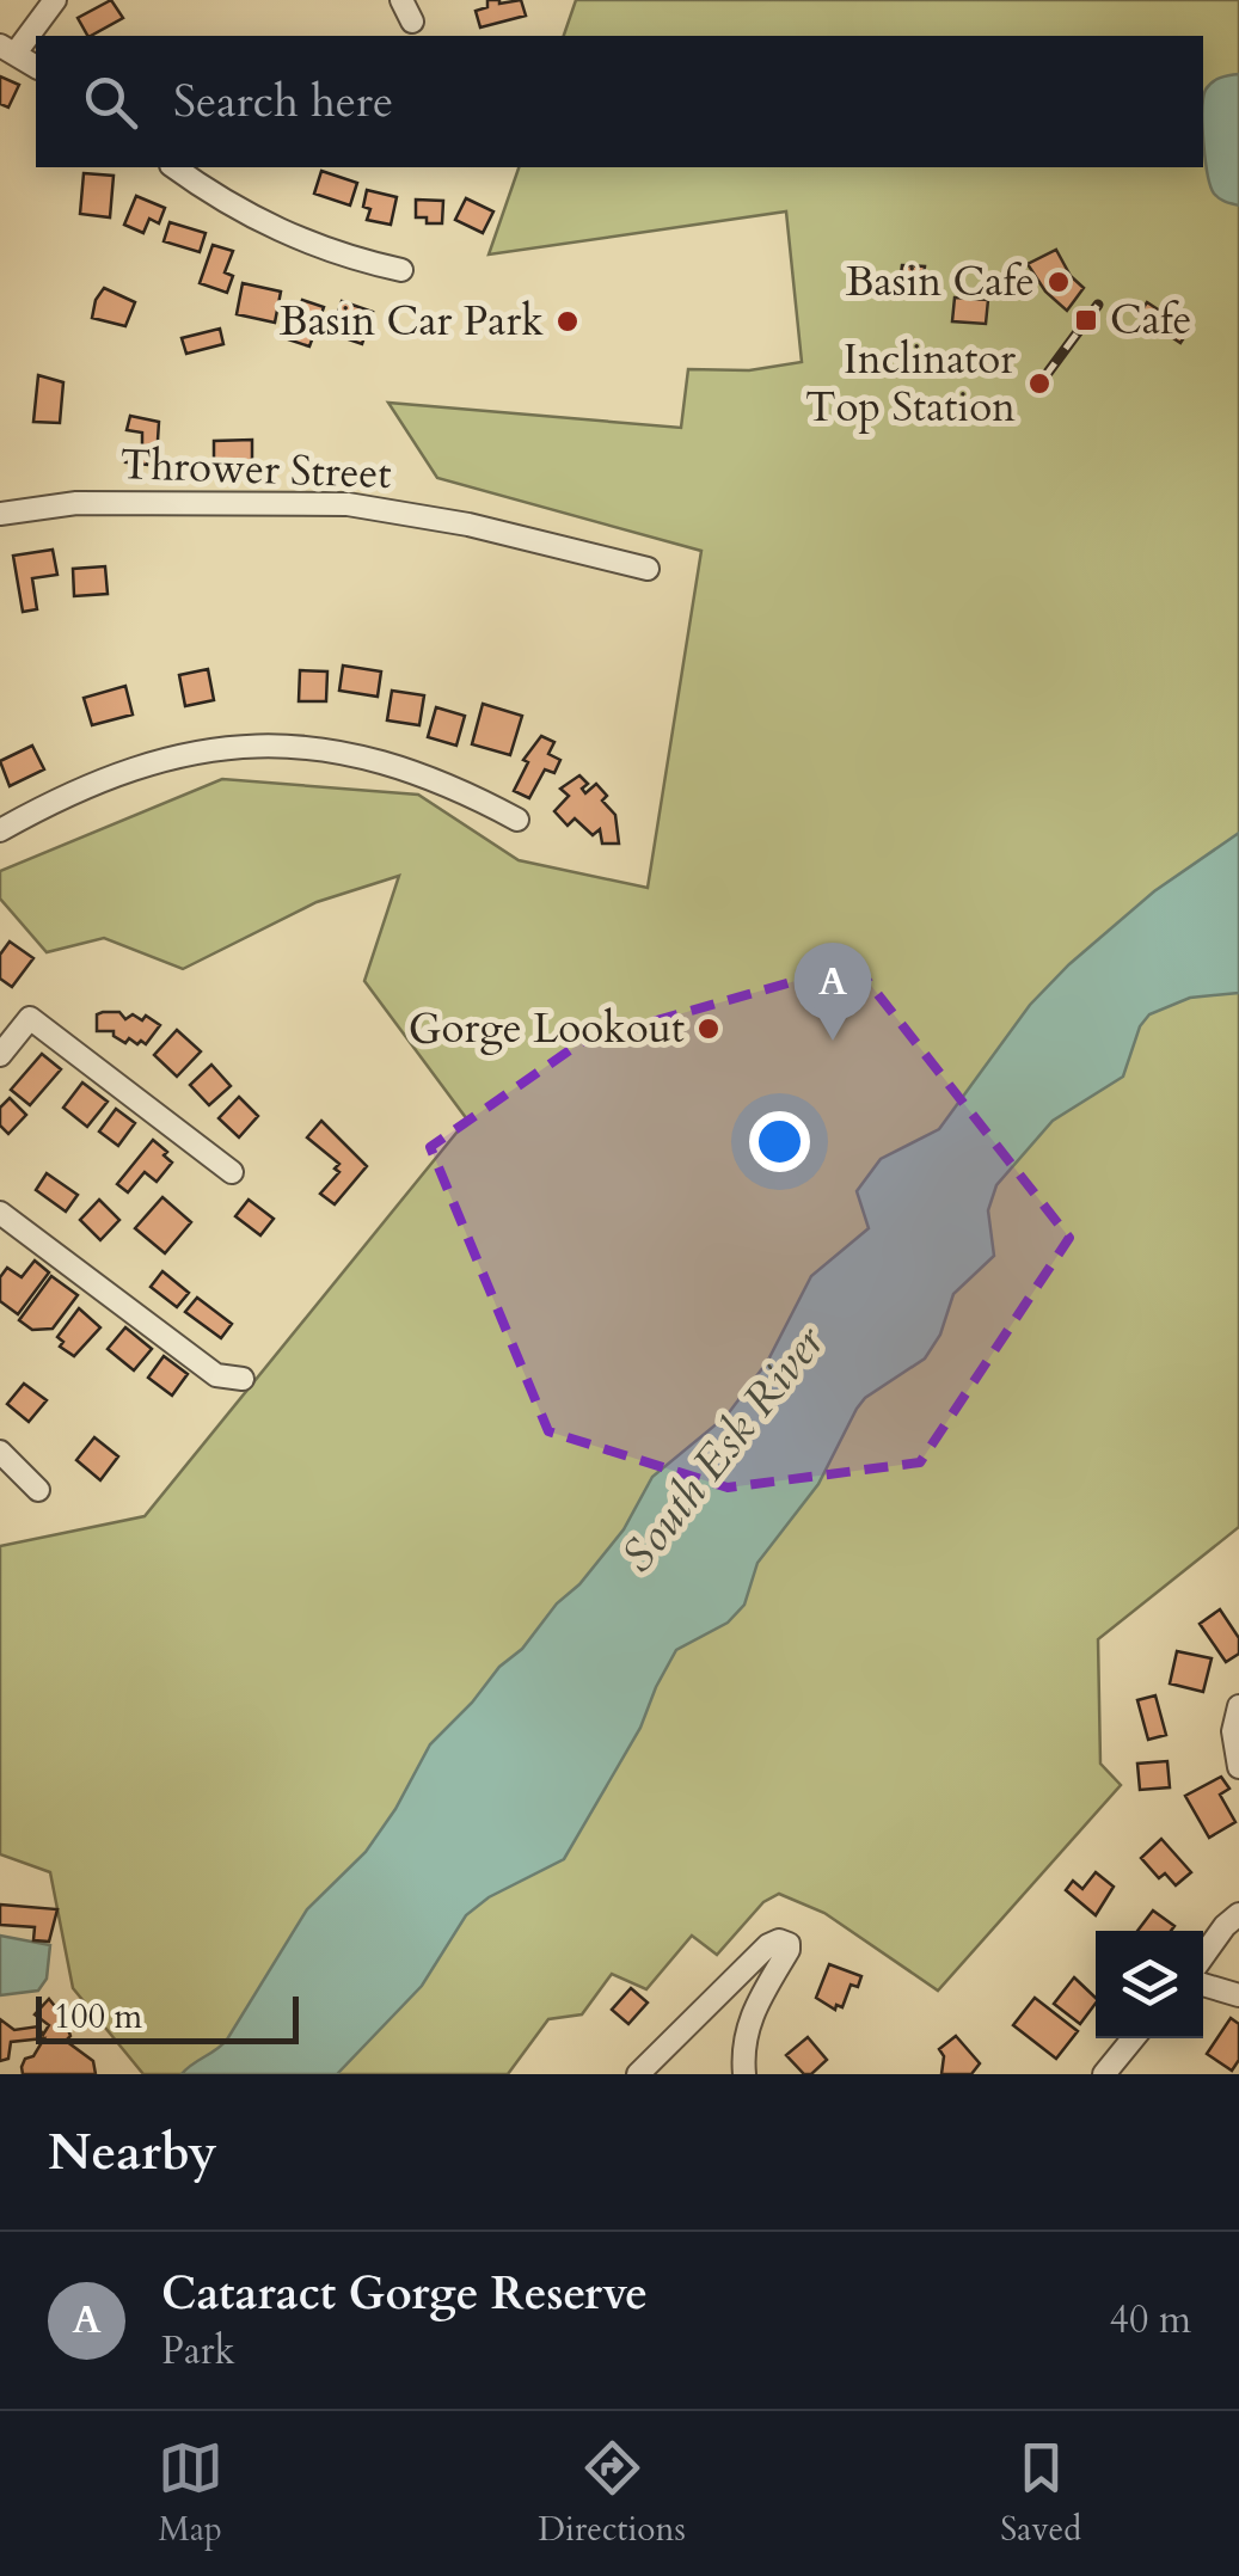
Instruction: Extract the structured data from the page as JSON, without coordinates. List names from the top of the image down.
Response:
{
  "streets": {
    "street": ["Thrower Street"]
  },
  "water": ["South Esk River"],
  "places": {
    "other": [
      "Basin Cafe",
      "Basin Car Park",
      "Inclinator Top Station",
      "Gorge Lookout"
    ],
    "transit": ["Cafe"]
  },
  "scale_bar": "100 m",
  "page": {
    "search": "Search here",
    "pins": "A",
    "scale": "100 m",
    "heading": "Nearby",
    "list": [
      {
        "mark": "A",
        "name": "Cataract Gorge Reserve",
        "note": "Park",
        "value": "40 m"
      }
    ],
    "nav": ["Map", "Directions", "Saved"]
  }
}
